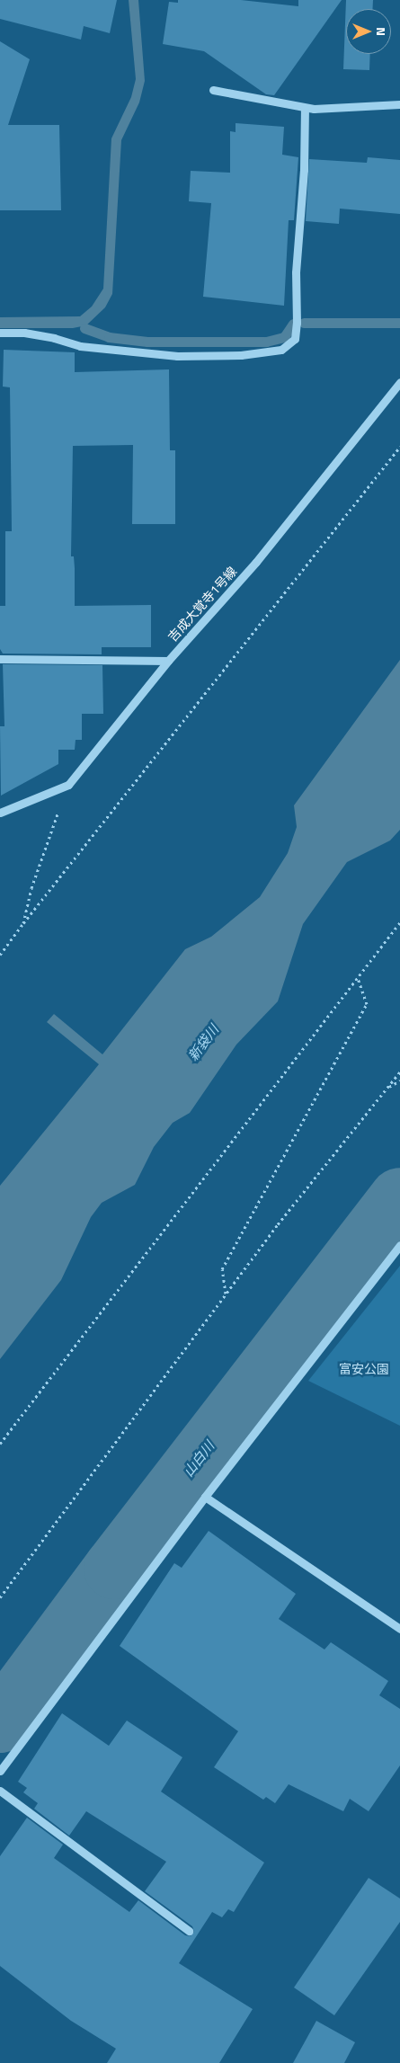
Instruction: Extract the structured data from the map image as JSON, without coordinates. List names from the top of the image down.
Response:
{
  "streets": {
    "street": ["吉成大覚寺1号線"]
  },
  "water": ["新袋川", "山白川"],
  "parks": ["富安公園"],
  "north": "right"
}
